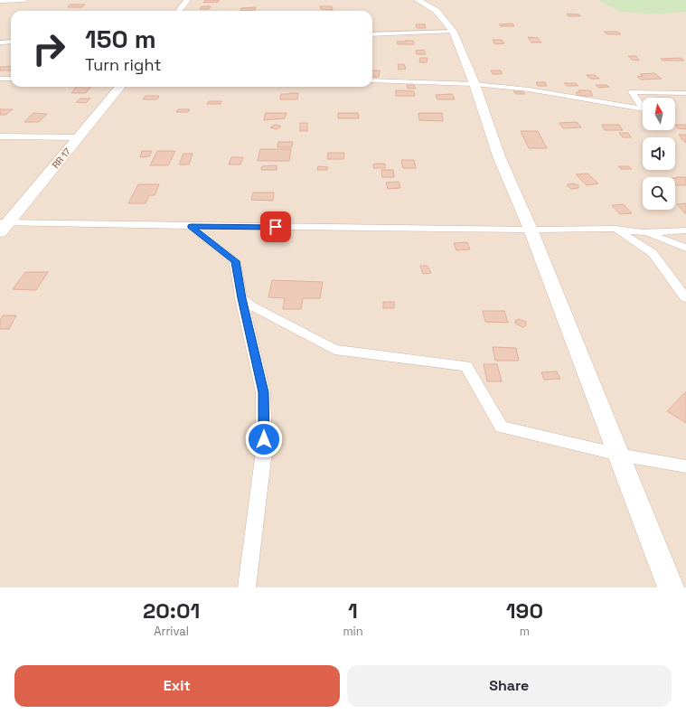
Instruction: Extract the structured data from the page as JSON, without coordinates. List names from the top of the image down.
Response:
{
  "streets": {
    "street": ["RR 17"]
  },
  "north": "top",
  "page": {
    "turn": ["150 m", "Turn right"],
    "eta": [
      "20:01",
      "Arrival",
      "1",
      "min",
      "190",
      "m"
    ],
    "buttons": ["Exit", "Share"]
  }
}
